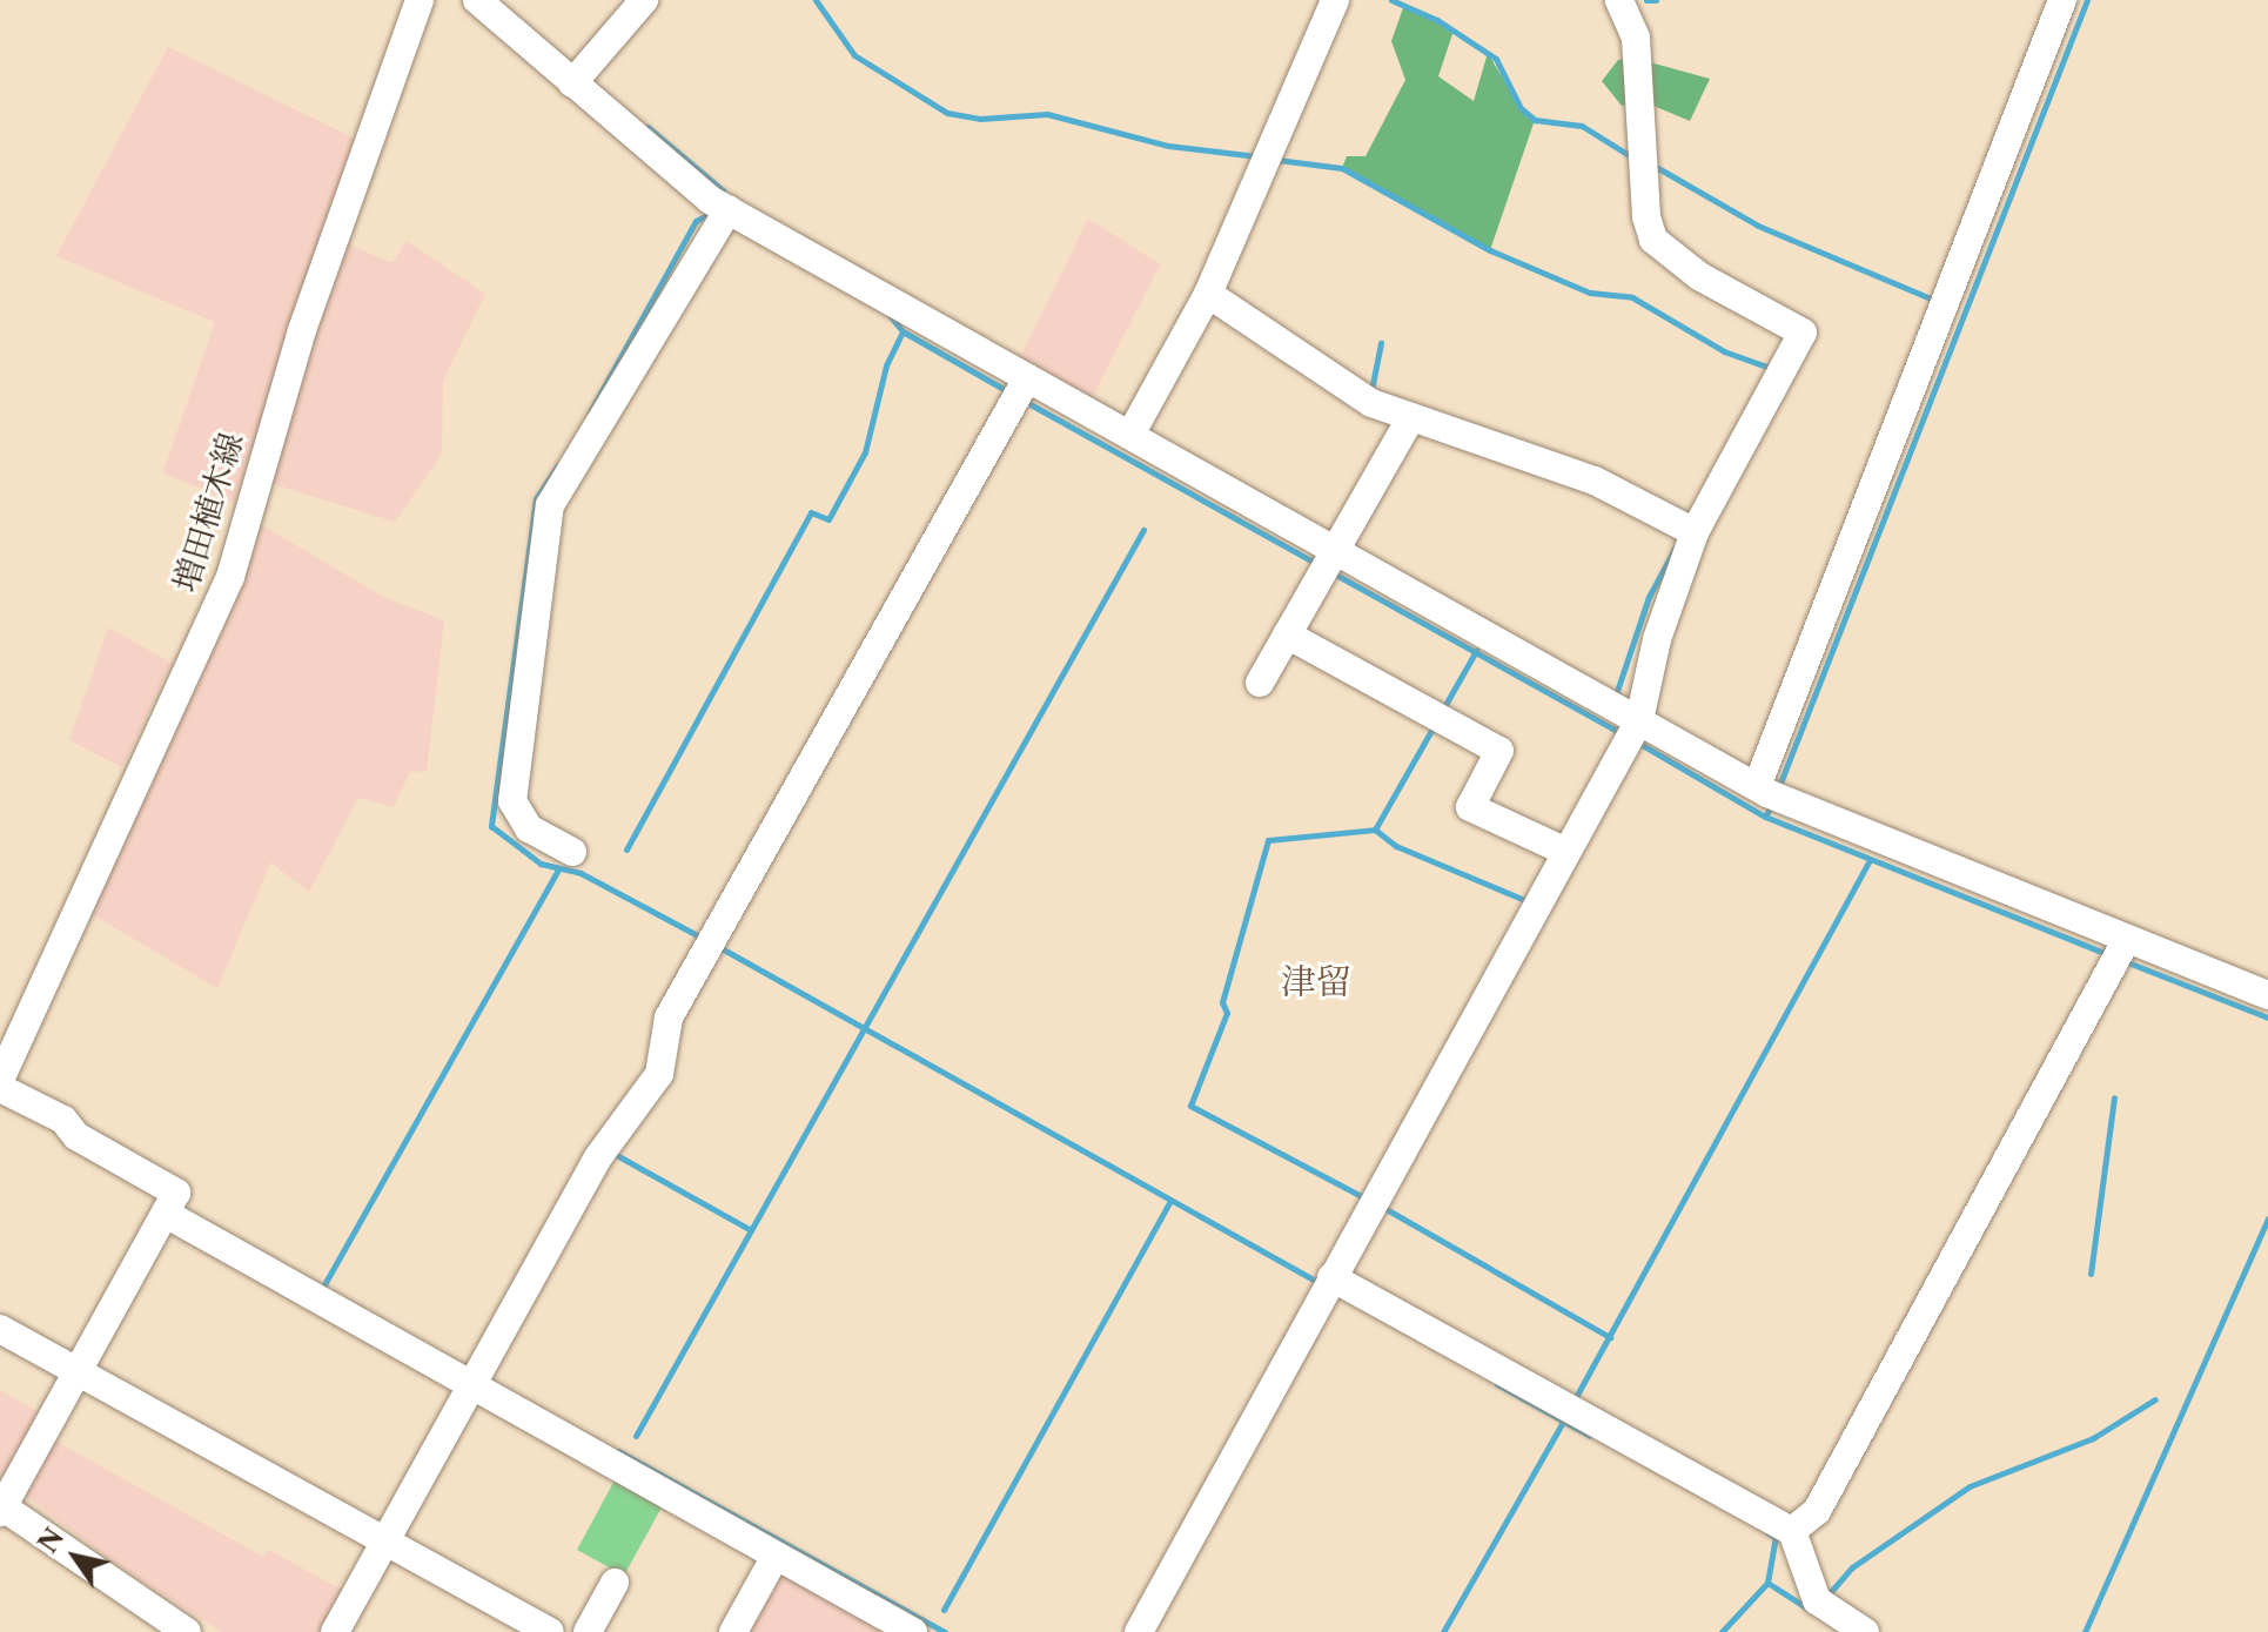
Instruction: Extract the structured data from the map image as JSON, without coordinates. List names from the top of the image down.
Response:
{
  "streets": {
    "street": ["増田植木線"]
  },
  "districts": ["津留"],
  "north": "top left"
}
